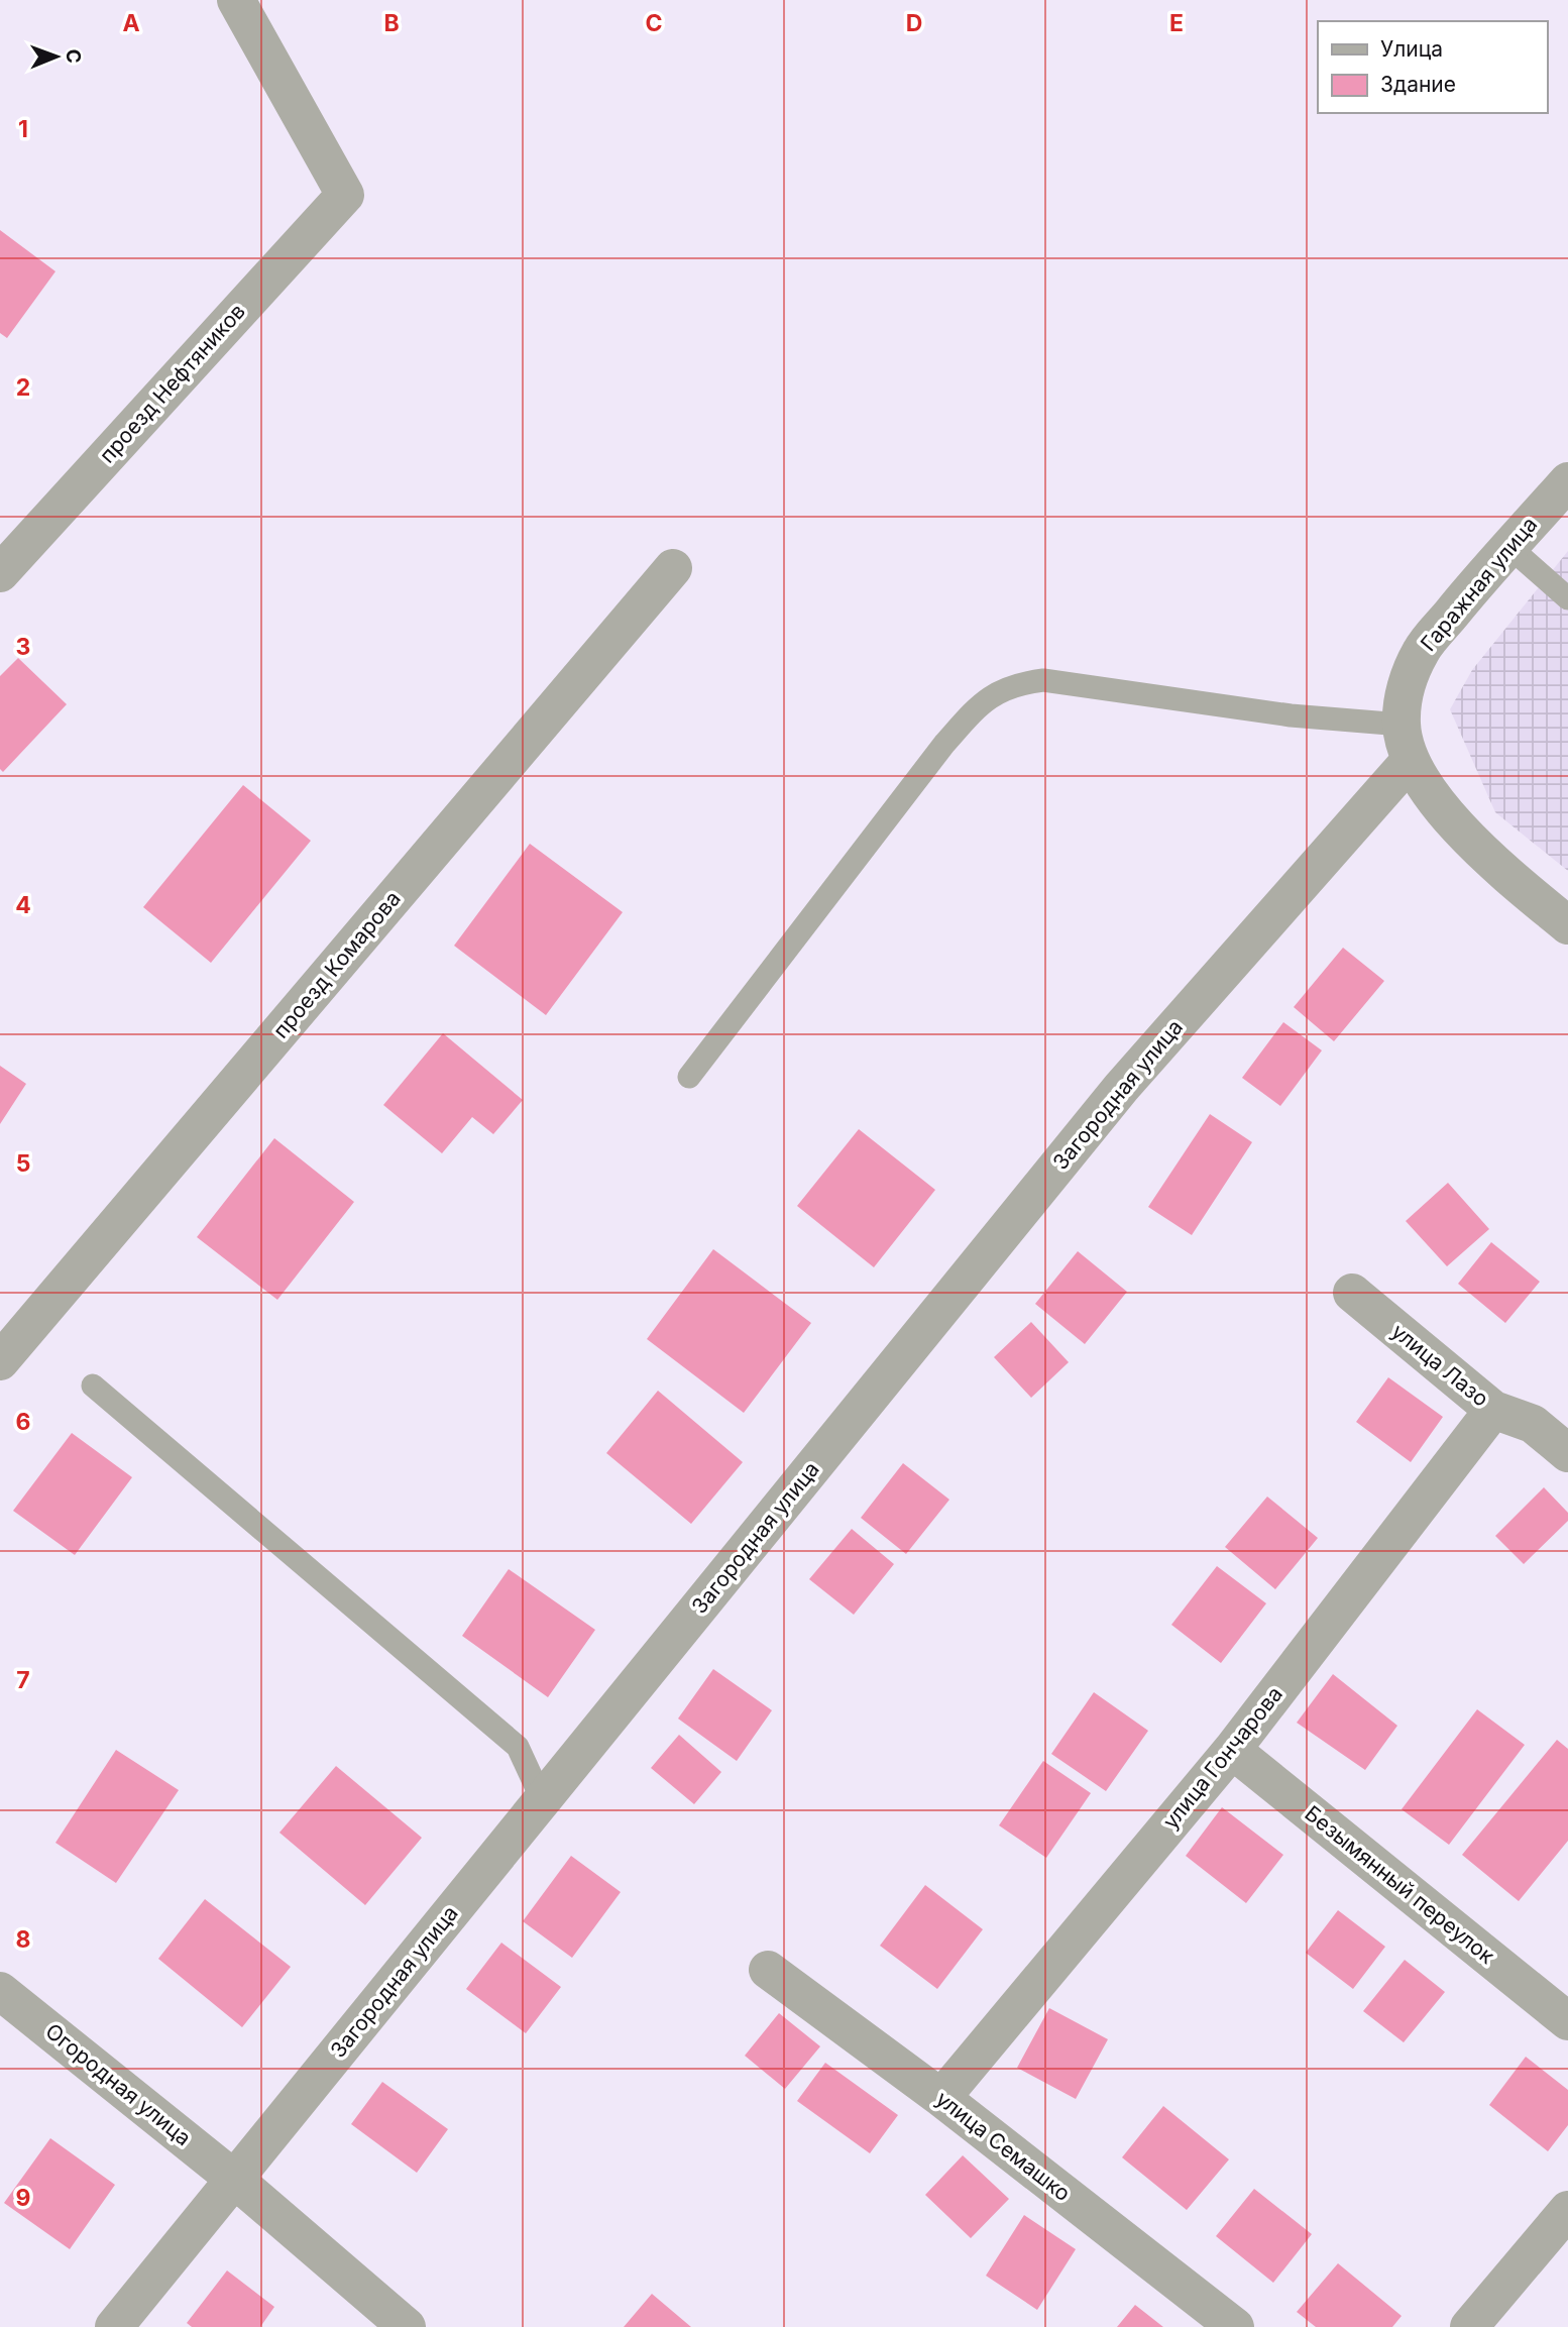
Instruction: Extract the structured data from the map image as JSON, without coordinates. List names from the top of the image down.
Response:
{
  "streets": {
    "street": [
      "проезд Нефтяников",
      "Гаражная улица",
      "проезд Комарова",
      "Загородная улица",
      "улица Лазо",
      "улица Гончарова",
      "Безымянный переулок",
      "Огородная улица",
      "улица Семашко"
    ]
  },
  "crossings": [
    ["Гаражная улица", "Загородная улица"],
    ["Загородная улица", "Огородная улица"],
    ["улица Лазо", "улица Гончарова"],
    ["улица Гончарова", "Безымянный переулок"],
    ["улица Гончарова", "улица Семашко"]
  ],
  "legend": ["Улица", "Здание"],
  "north": "right",
  "grid": {
    "columns": [
      "A",
      "B",
      "C",
      "D",
      "E"
    ],
    "rows": [
      "1",
      "2",
      "3",
      "4",
      "5",
      "6",
      "7",
      "8",
      "9"
    ]
  }
}
